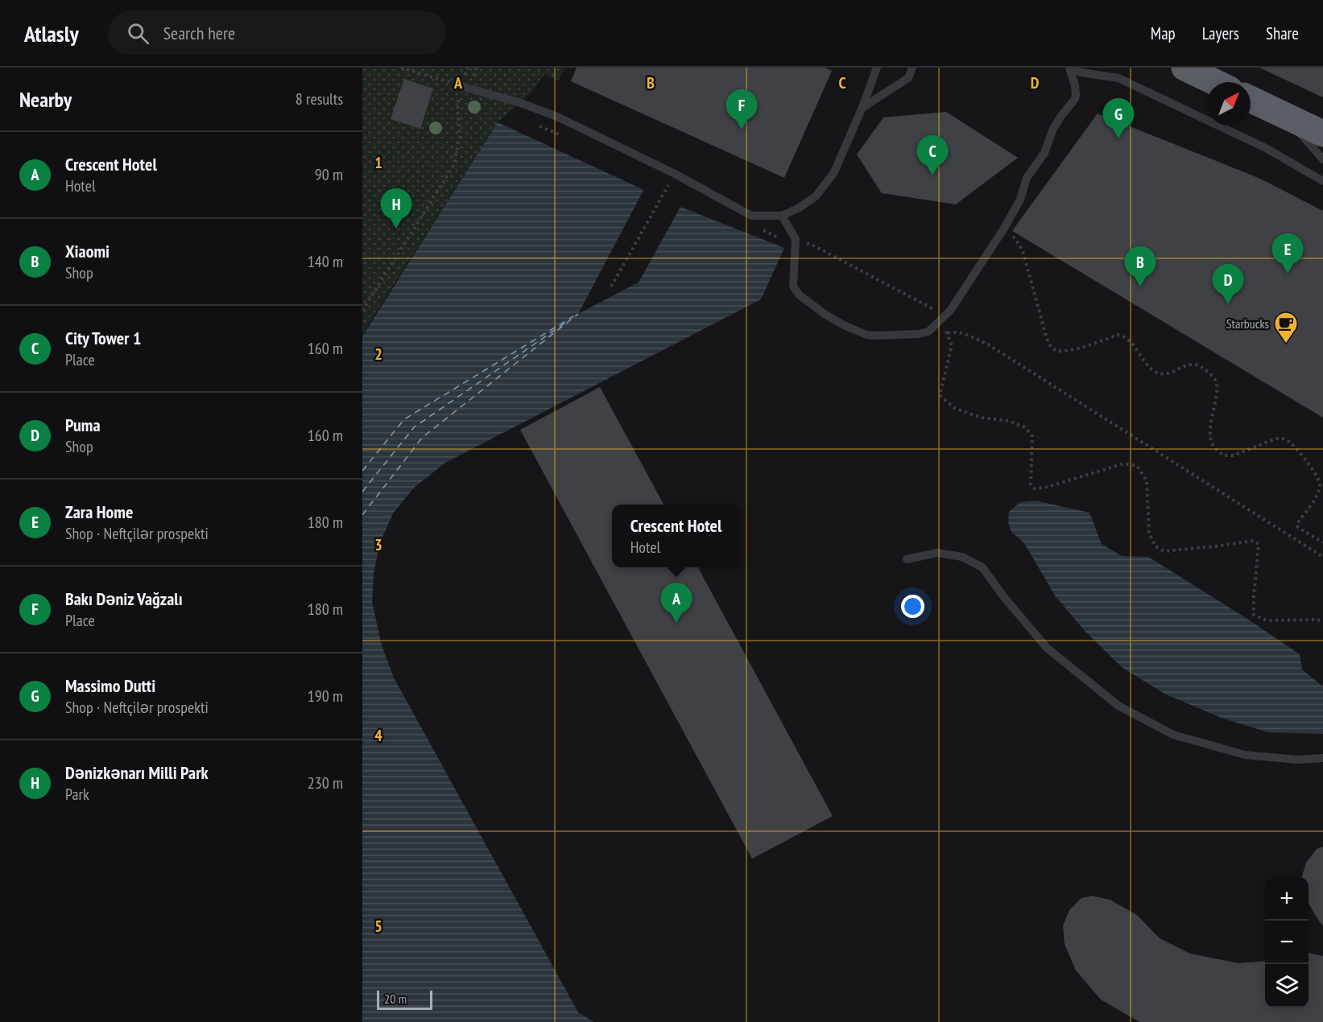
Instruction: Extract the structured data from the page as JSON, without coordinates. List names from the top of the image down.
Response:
{
  "places": {
    "cafe": ["Starbucks"]
  },
  "scale_bar": "20 m",
  "north": "top right",
  "page": {
    "header": "Atlasly",
    "search": "Search here",
    "nav": ["Map", "Layers", "Share"],
    "heading": ["Nearby", "8 results"],
    "pins": [
      "F",
      "G",
      "C",
      "H",
      "E",
      "B",
      "D",
      "A"
    ],
    "list": [
      {
        "mark": "A",
        "name": "Crescent Hotel",
        "note": "Hotel",
        "value": "90 m"
      },
      {
        "mark": "B",
        "name": "Xiaomi",
        "note": "Shop",
        "value": "140 m"
      },
      {
        "mark": "C",
        "name": "City Tower 1",
        "note": "Place",
        "value": "160 m"
      },
      {
        "mark": "D",
        "name": "Puma",
        "note": "Shop",
        "value": "160 m"
      },
      {
        "mark": "E",
        "name": "Zara Home",
        "note": "Shop · Neftçilər prospekti",
        "value": "180 m"
      },
      {
        "mark": "F",
        "name": "Bakı Dəniz Vağzalı",
        "note": "Place",
        "value": "180 m"
      },
      {
        "mark": "G",
        "name": "Massimo Dutti",
        "note": "Shop · Neftçilər prospekti",
        "value": "190 m"
      },
      {
        "mark": "H",
        "name": "Dənizkənarı Milli Park",
        "note": "Park",
        "value": "230 m"
      }
    ],
    "popup": ["Crescent Hotel", "Hotel"],
    "map_buttons": ["+", "−"],
    "scale": "20 m"
  },
  "grid": {
    "columns": [
      "A",
      "B",
      "C",
      "D"
    ],
    "rows": [
      "1",
      "2",
      "3",
      "4",
      "5"
    ]
  }
}
